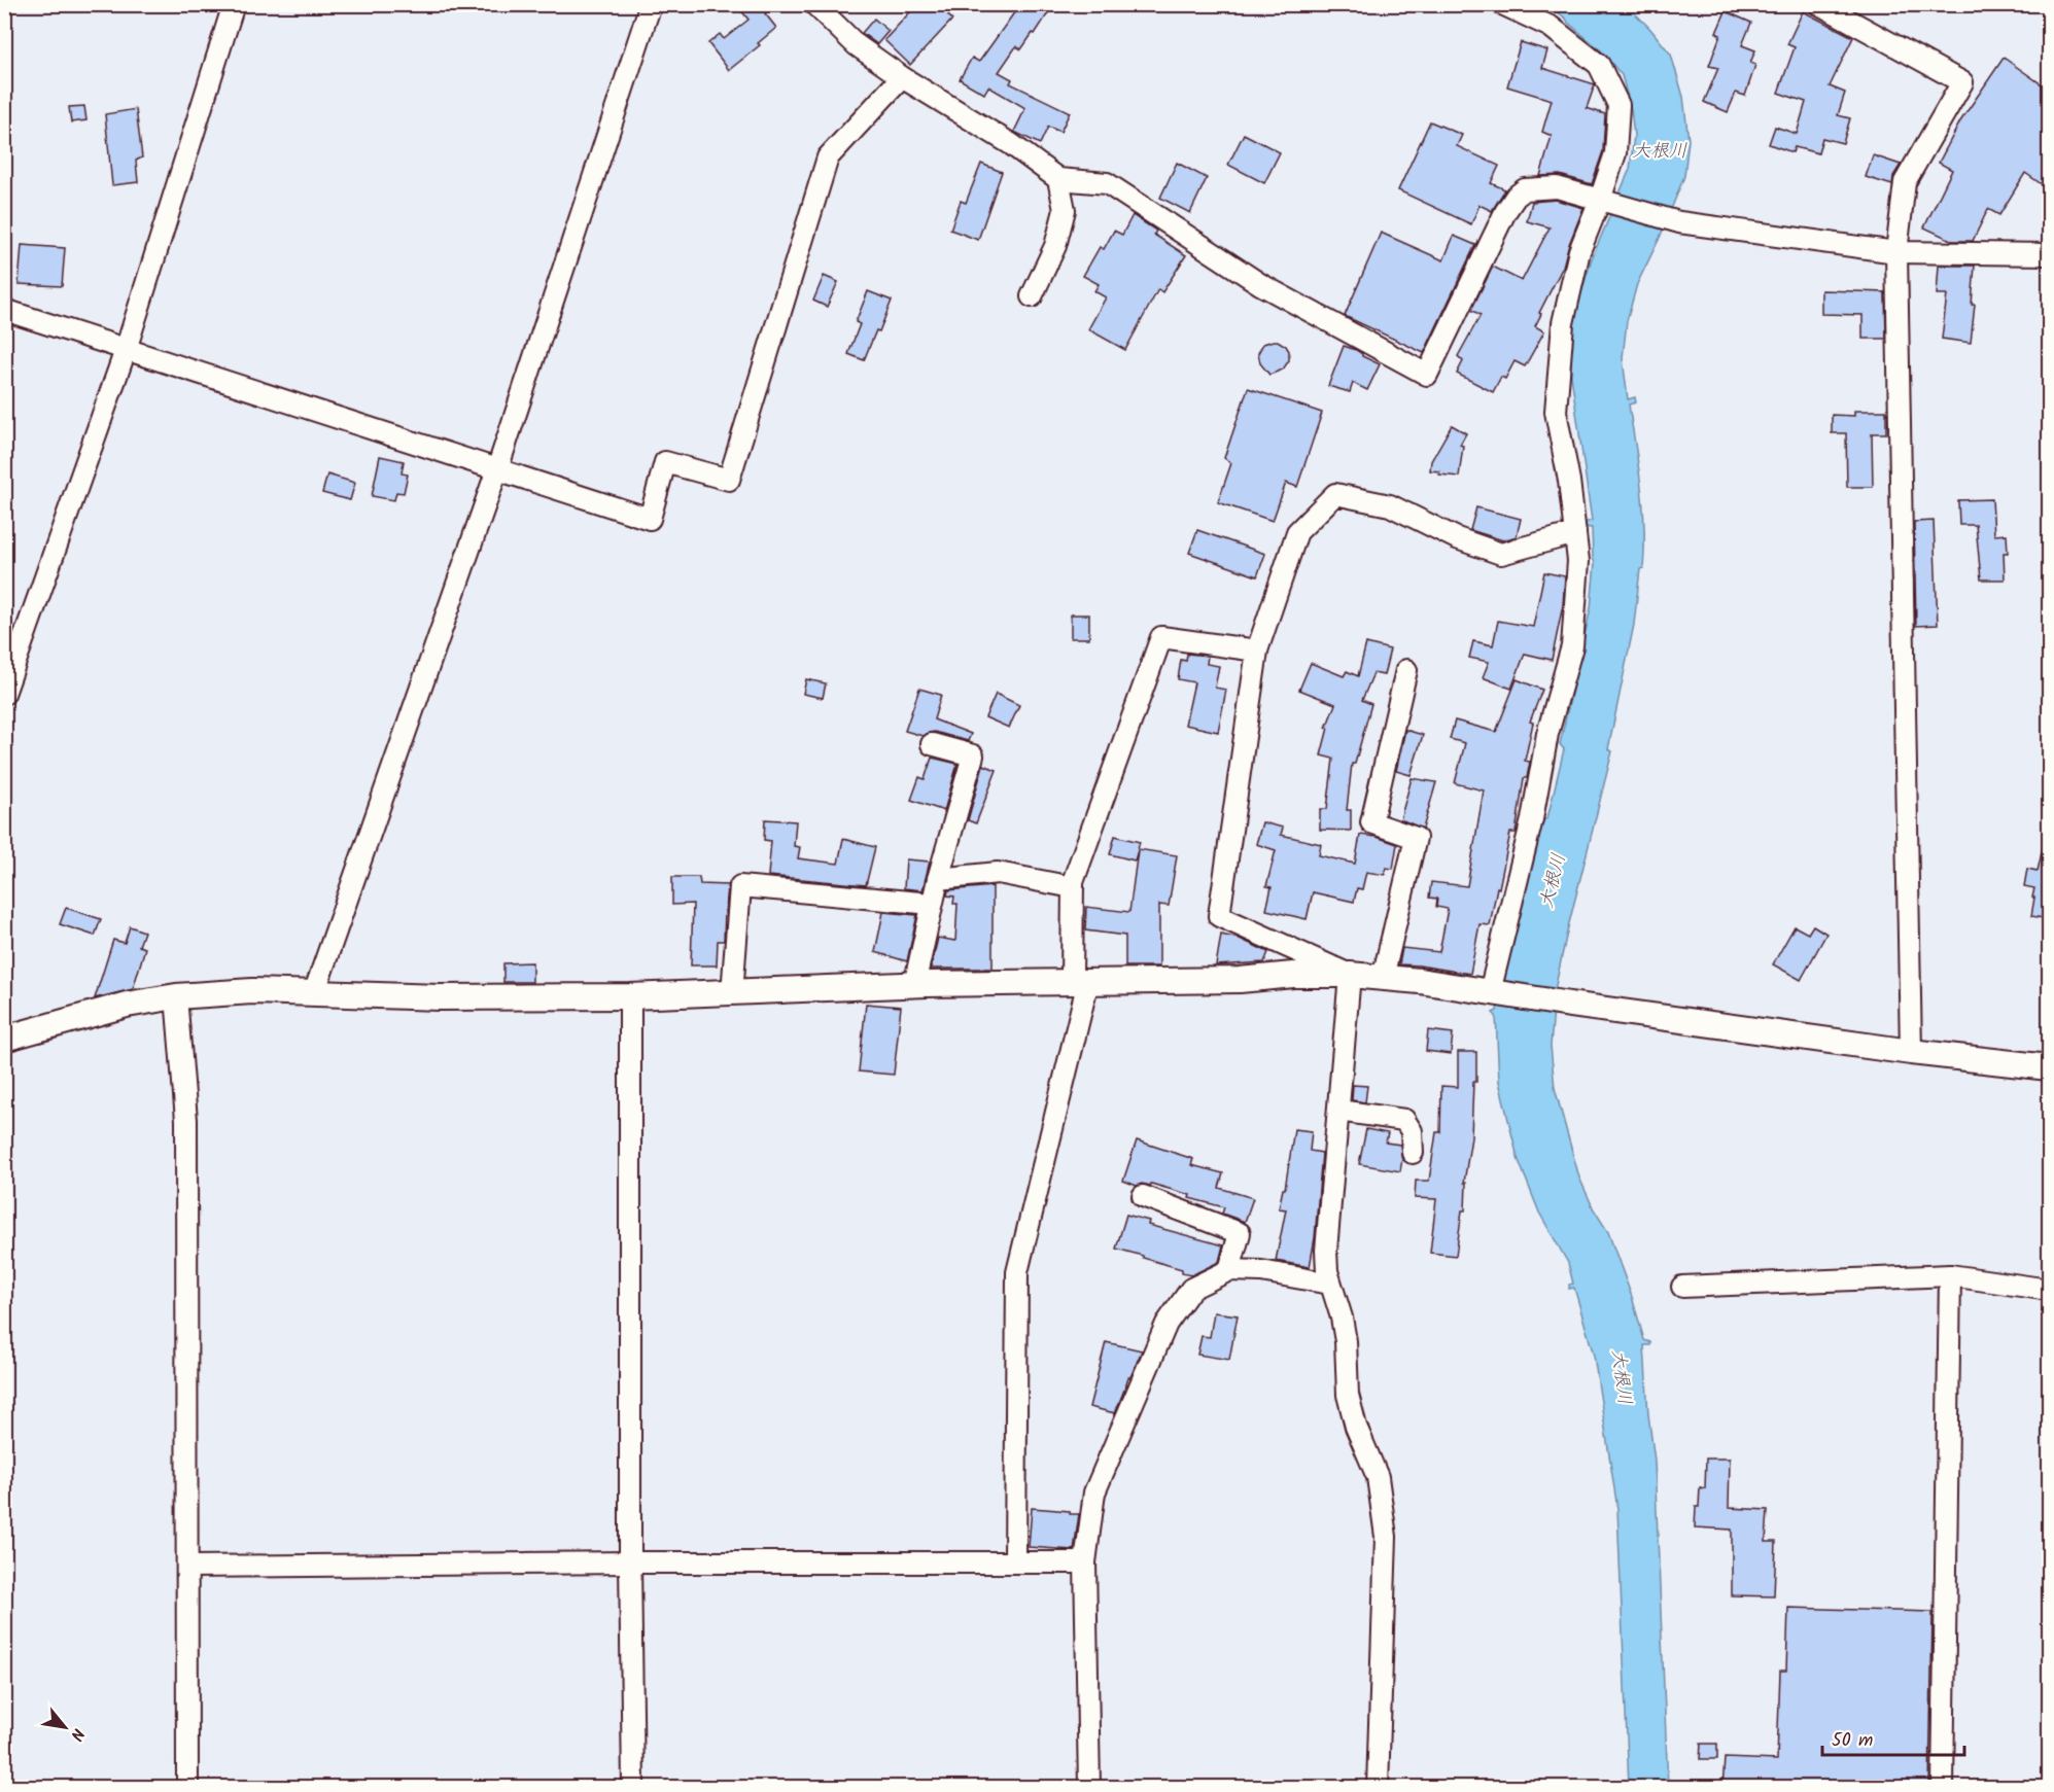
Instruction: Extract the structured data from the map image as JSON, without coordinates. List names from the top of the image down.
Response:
{
  "water": ["大根川"],
  "scale_bar": "50 m",
  "north": "bottom right"
}
